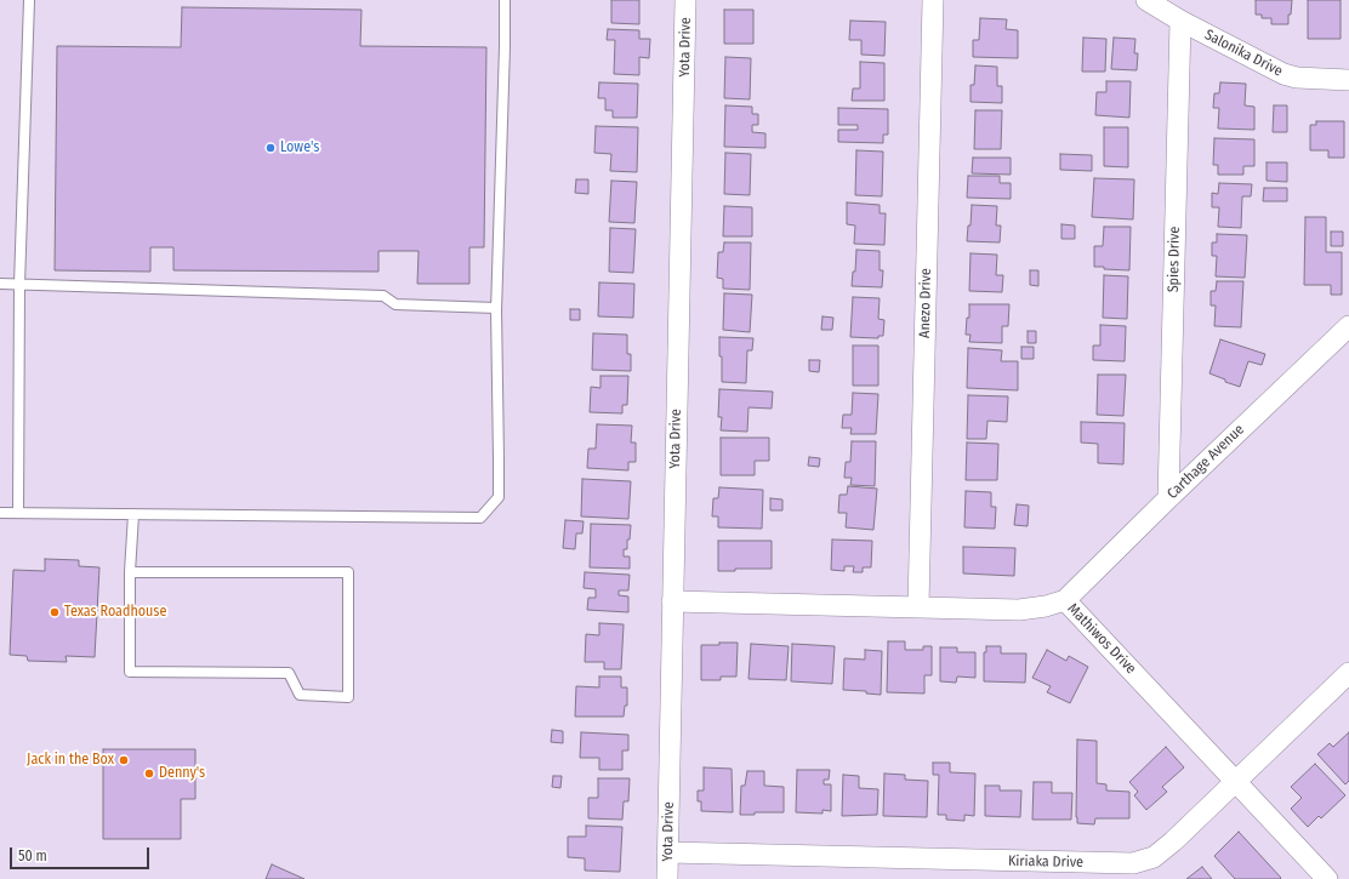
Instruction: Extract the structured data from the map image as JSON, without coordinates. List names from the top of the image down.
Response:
{
  "streets": {
    "street": [
      "Yota Drive",
      "Salonika Drive",
      "Spies Drive",
      "Anezo Drive",
      "Carthage Avenue",
      "Mathiwos Drive",
      "Kiriaka Drive"
    ]
  },
  "crossings": [
    ["Yota Drive", "Mathiwos Drive"],
    ["Yota Drive", "Kiriaka Drive"],
    ["Salonika Drive", "Spies Drive"],
    ["Spies Drive", "Carthage Avenue"],
    ["Anezo Drive", "Mathiwos Drive"],
    ["Carthage Avenue", "Mathiwos Drive"],
    ["Mathiwos Drive", "Kiriaka Drive"]
  ],
  "places": [
    "Lowe's",
    "Texas Roadhouse",
    "Jack in the Box",
    "Denny's"
  ],
  "scale_bar": "50 m"
}
